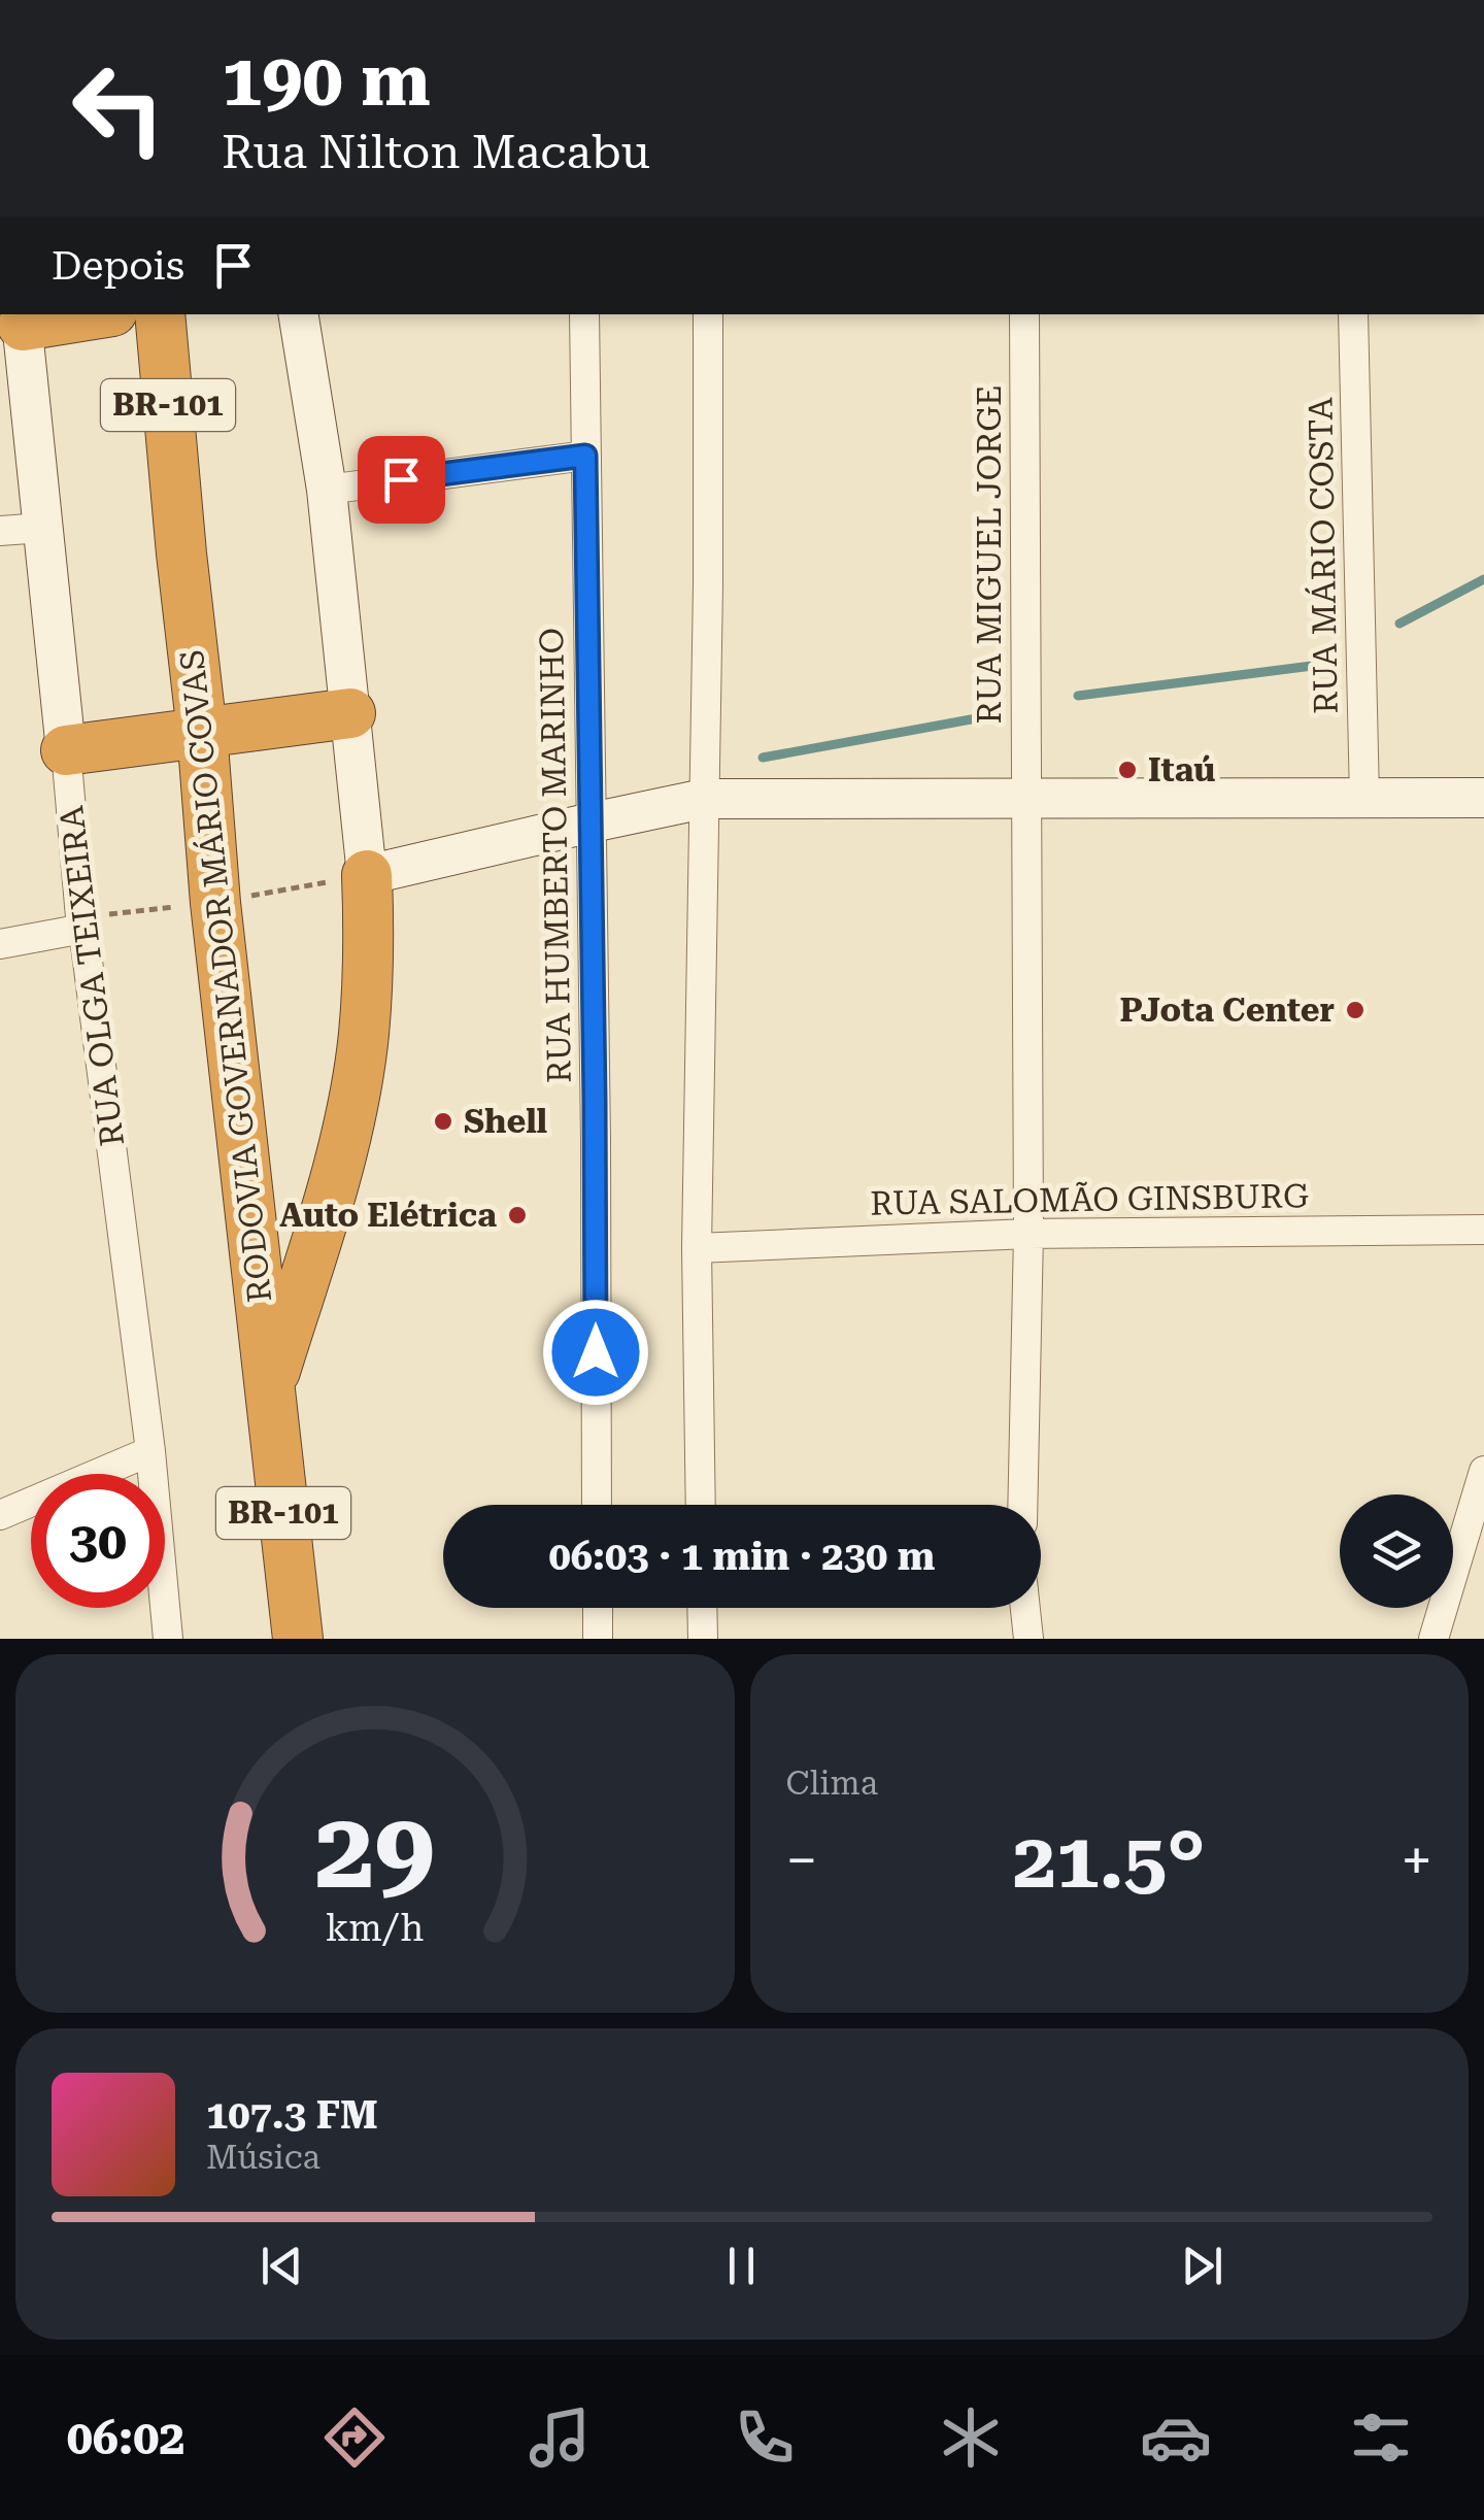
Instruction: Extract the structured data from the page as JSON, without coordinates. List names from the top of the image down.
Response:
{
  "streets": {
    "highway": ["BR-101", "RODOVIA GOVERNADOR MÁRIO COVAS"],
    "street": [
      "RUA MIGUEL JORGE",
      "RUA MÁRIO COSTA",
      "RUA HUMBERTO MARINHO",
      "RUA OLGA TEIXEIRA",
      "RUA SALOMÃO GINSBURG"
    ]
  },
  "crossings": [
    ["RUA MIGUEL JORGE", "RUA SALOMÃO GINSBURG"]
  ],
  "places": [
    "Itaú",
    "PJota Center",
    "Shell",
    "Auto Elétrica"
  ],
  "page": {
    "turn": ["190 m", "Rua Nilton Macabu"],
    "then": "Depois",
    "limit": "30",
    "trip": "06:03 · 1 min · 230 m",
    "tile": "Clima",
    "heat": ["−", "21.5°", "+"],
    "song": ["107.3 FM", "Música"],
    "tabs": "06:02",
    "gauge": ["29", "km/h"]
  }
}
